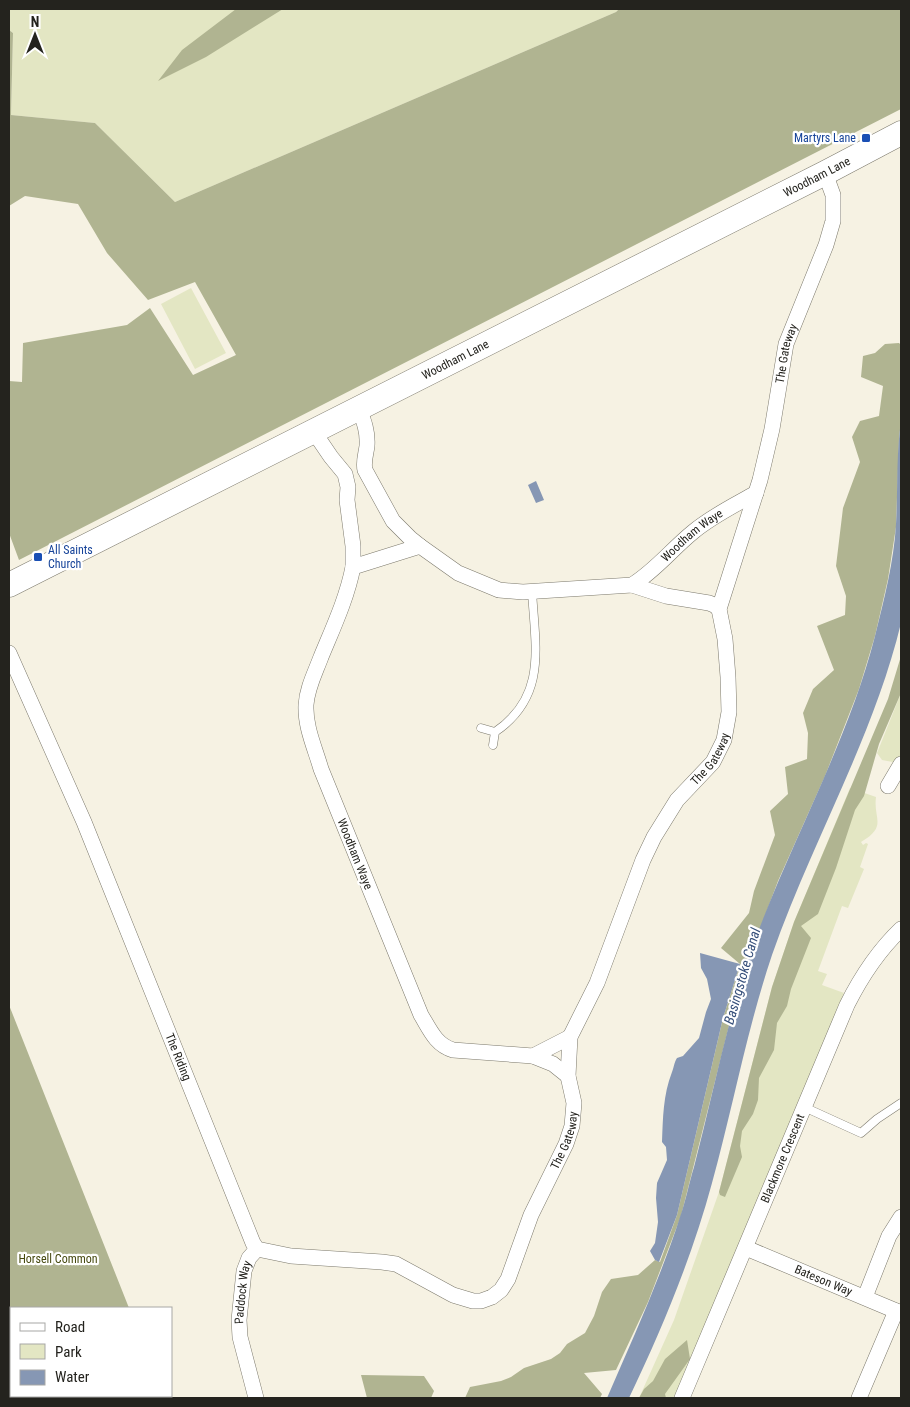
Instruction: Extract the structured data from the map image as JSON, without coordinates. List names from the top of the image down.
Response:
{
  "streets": {
    "main road": ["Woodham Lane"],
    "street": [
      "The Gateway",
      "Woodham Waye",
      "The Riding",
      "Blackmore Crescent",
      "Bateson Way",
      "Paddock Way"
    ]
  },
  "crossings": [
    ["Woodham Lane", "The Gateway"],
    ["The Gateway", "Woodham Waye"],
    ["The Gateway", "The Riding"],
    ["The Gateway", "Paddock Way"],
    ["The Riding", "Paddock Way"],
    ["Blackmore Crescent", "Bateson Way"]
  ],
  "water": ["Basingstoke Canal"],
  "parks": ["Horsell Common"],
  "places": {
    "transit": ["Martyrs Lane", "All Saints Church"]
  },
  "legend": ["Road", "Park", "Water"],
  "north": "top"
}
